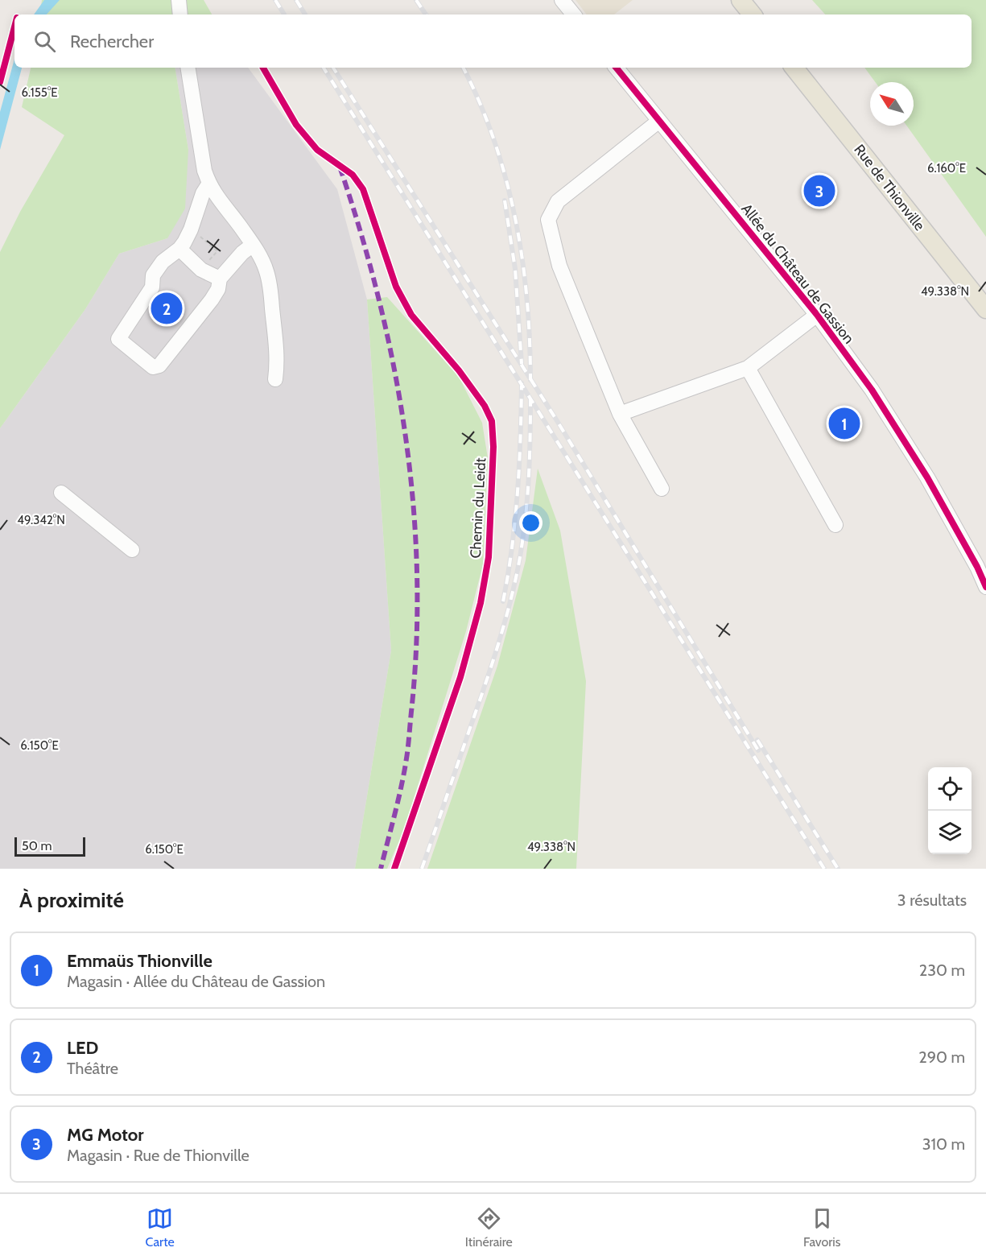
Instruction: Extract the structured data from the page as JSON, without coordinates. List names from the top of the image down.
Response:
{
  "streets": {
    "main road": ["Rue de Thionville"],
    "street": ["Allée du Château de Gassion"],
    "cycle path": ["Chemin du Leidt"]
  },
  "scale_bar": "50 m",
  "north": "top left",
  "page": {
    "search": "Rechercher",
    "pins": ["3", "2", "1"],
    "scale": "50 m",
    "heading": ["À proximité", "3 résultats"],
    "list": [
      {
        "mark": "1",
        "name": "Emmaüs Thionville",
        "note": "Magasin · Allée du Château de Gassion",
        "value": "230 m"
      },
      {
        "mark": "2",
        "name": "LED",
        "note": "Théâtre",
        "value": "290 m"
      },
      {
        "mark": "3",
        "name": "MG Motor",
        "note": "Magasin · Rue de Thionville",
        "value": "310 m"
      }
    ],
    "nav": ["Carte", "Itinéraire", "Favoris"]
  },
  "coordinates": [
    "6.155°E",
    "6.160°E",
    "49.338°N",
    "49.342°N",
    "6.150°E"
  ]
}
